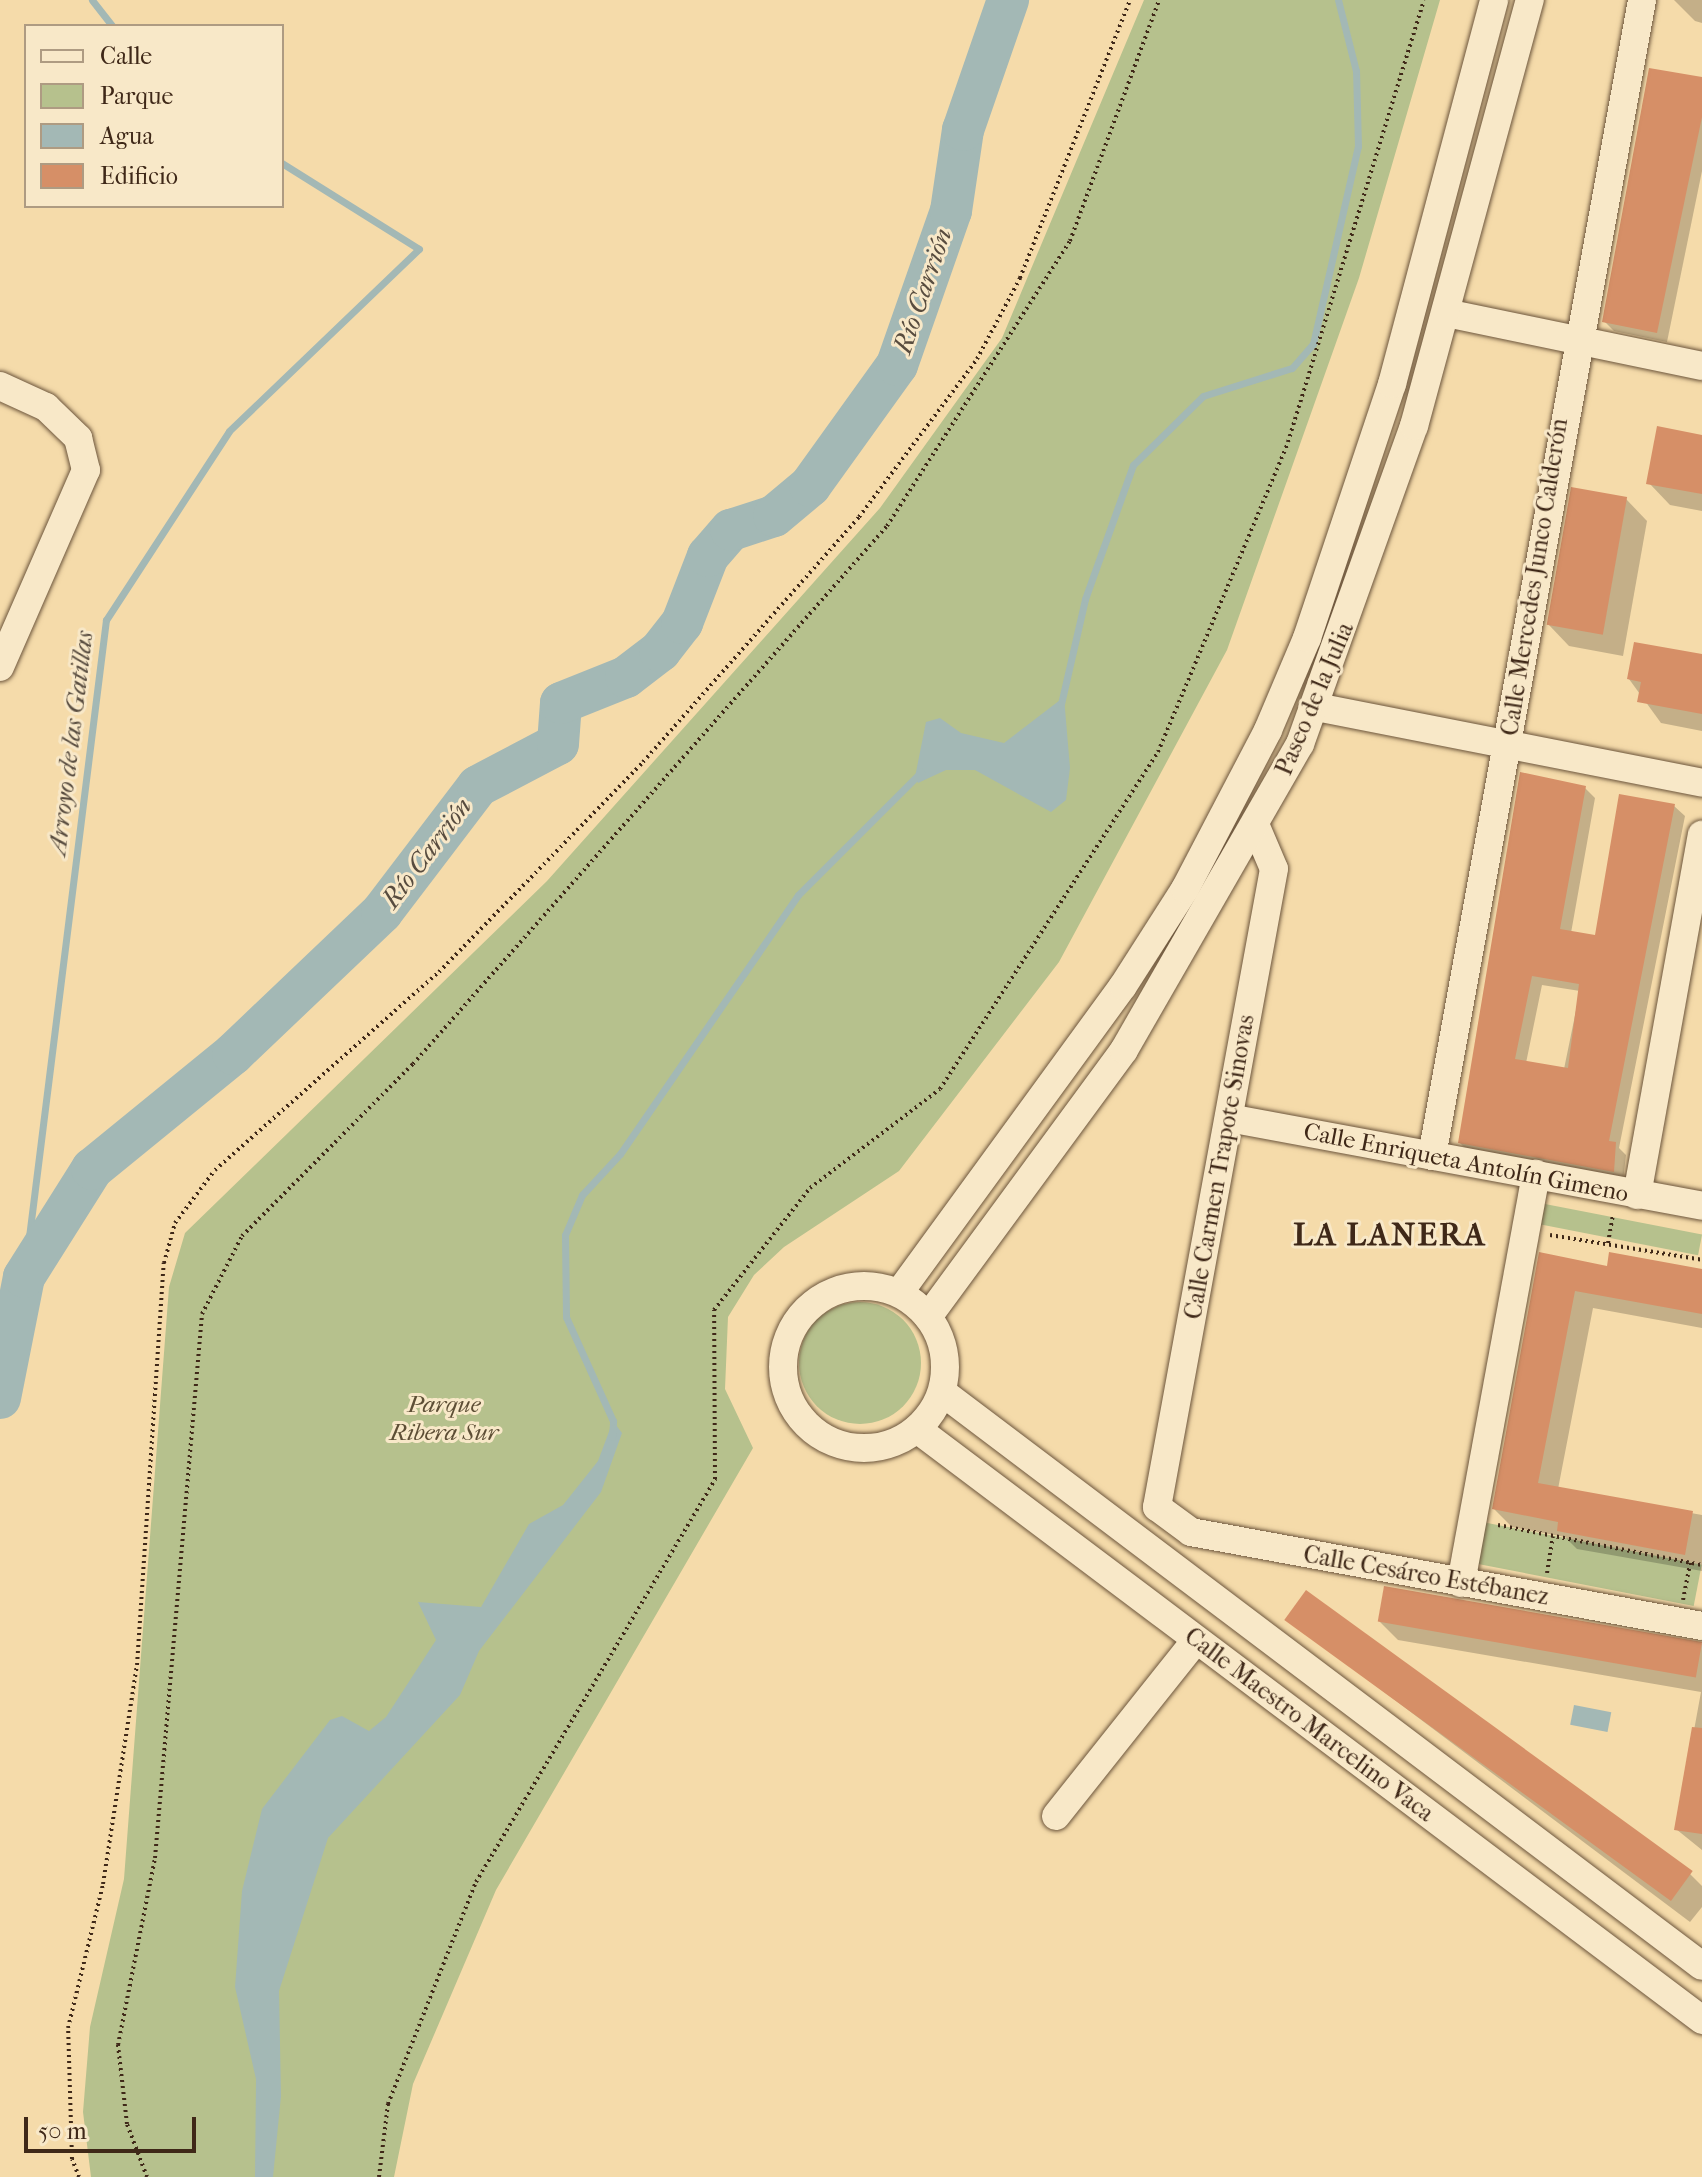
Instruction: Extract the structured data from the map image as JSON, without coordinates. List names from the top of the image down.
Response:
{
  "streets": {
    "street": [
      "Calle Mercedes Junco Calderón",
      "Paseo de la Julia",
      "Calle Enriqueta Antolín Gimeno",
      "Calle Carmen Trapote Sinovas",
      "Calle Cesáreo Estébanez",
      "Calle Maestro Marcelino Vaca"
    ]
  },
  "crossings": [
    ["Calle Mercedes Junco Calderón", "Calle Enriqueta Antolín Gimeno"],
    ["Paseo de la Julia", "Calle Carmen Trapote Sinovas"],
    ["Paseo de la Julia", "Calle Maestro Marcelino Vaca"],
    ["Calle Enriqueta Antolín Gimeno", "Calle Carmen Trapote Sinovas"],
    ["Calle Carmen Trapote Sinovas", "Calle Cesáreo Estébanez"]
  ],
  "districts": ["LA LANERA"],
  "water": ["Río Carrión", "Arroyo de las Gatillas"],
  "parks": ["Parque Ribera Sur"],
  "legend": [
    "Calle",
    "Parque",
    "Agua",
    "Edificio"
  ],
  "scale_bar": "50 m"
}
